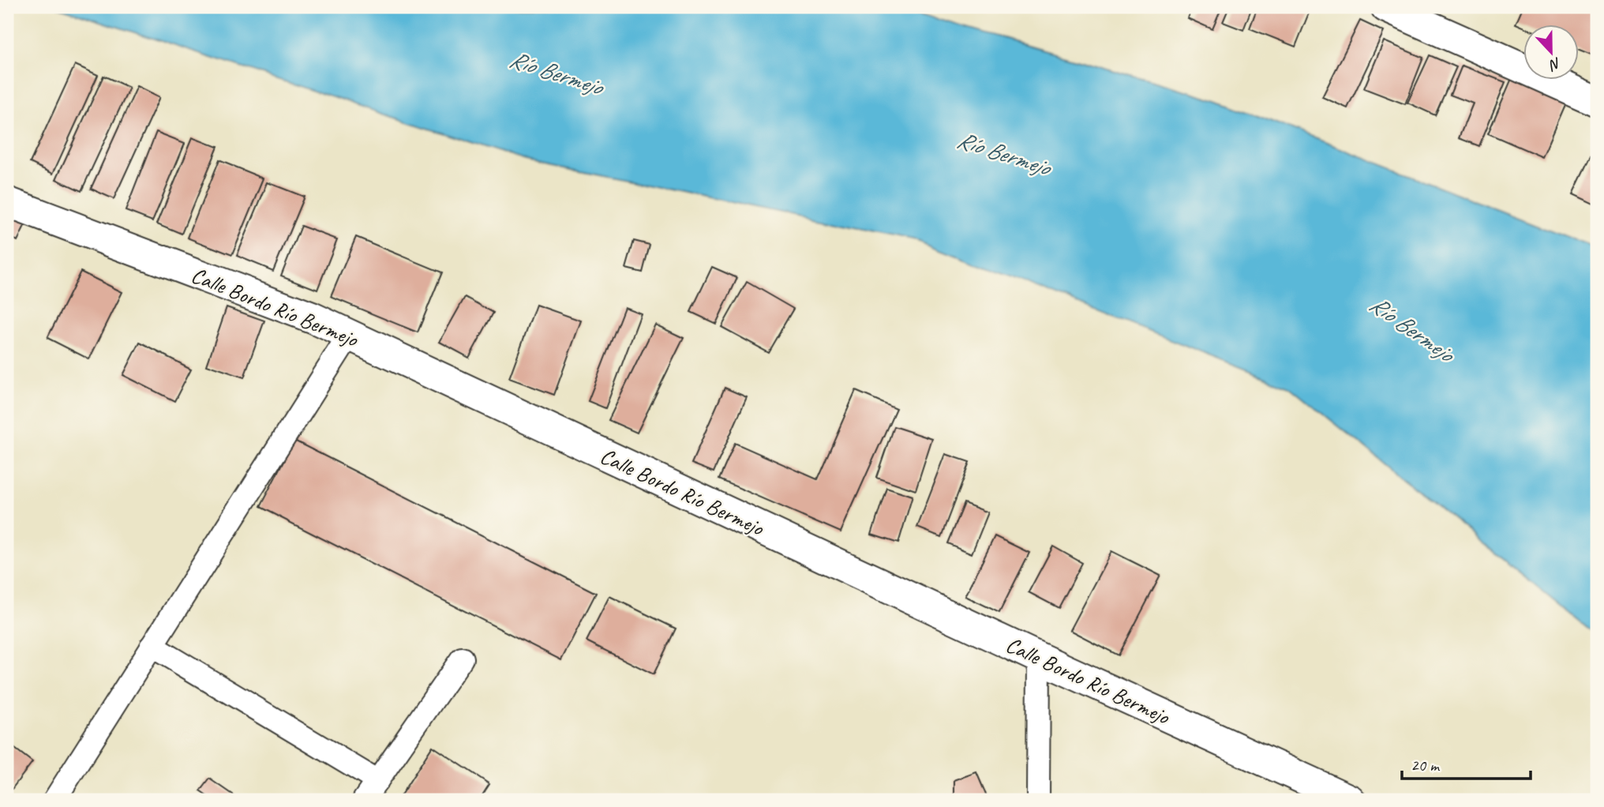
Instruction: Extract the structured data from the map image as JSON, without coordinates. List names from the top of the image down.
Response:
{
  "streets": {
    "street": ["Calle Bordo Río Bermejo"]
  },
  "water": ["Río Bermejo"],
  "scale_bar": "20 m",
  "north": "bottom"
}
